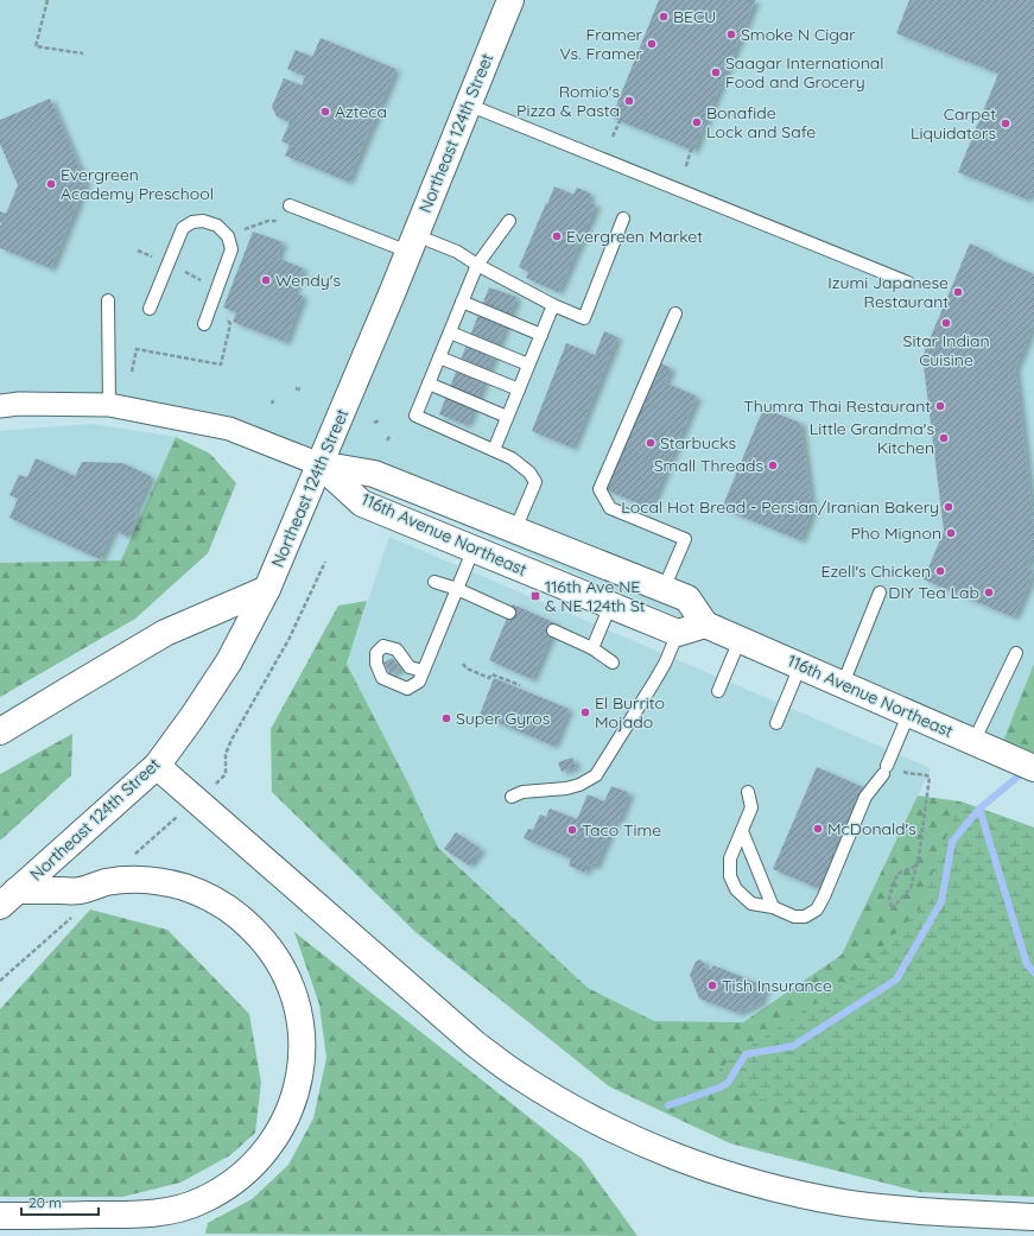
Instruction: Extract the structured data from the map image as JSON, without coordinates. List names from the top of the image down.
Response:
{
  "streets": {
    "main road": ["Northeast 124th Street", "116th Avenue Northeast"]
  },
  "crossings": [
    ["Northeast 124th Street", "116th Avenue Northeast"]
  ],
  "places": {
    "other": [
      "BECU",
      "Smoke N Cigar",
      "Framer Vs. Framer",
      "Saagar International Food and Grocery",
      "Romio's Pizza & Pasta",
      "Azteca",
      "Bonafide Lock and Safe",
      "Carpet Liquidators",
      "Evergreen Academy Preschool",
      "Evergreen Market",
      "Wendy's",
      "Izumi Japanese Restaurant",
      "Sitar Indian Cuisine",
      "Thumra Thai Restaurant",
      "Little Grandma's Kitchen",
      "Starbucks",
      "Small Threads",
      "Local Hot Bread - Persian/Iranian Bakery",
      "Pho Mignon",
      "Ezell's Chicken",
      "DIY Tea Lab",
      "El Burrito Mojado",
      "Super Gyros",
      "McDonald's",
      "Taco Time",
      "Tish Insurance"
    ],
    "transit": ["116th Ave NE & NE 124th St"]
  },
  "scale_bar": "20 m"
}
